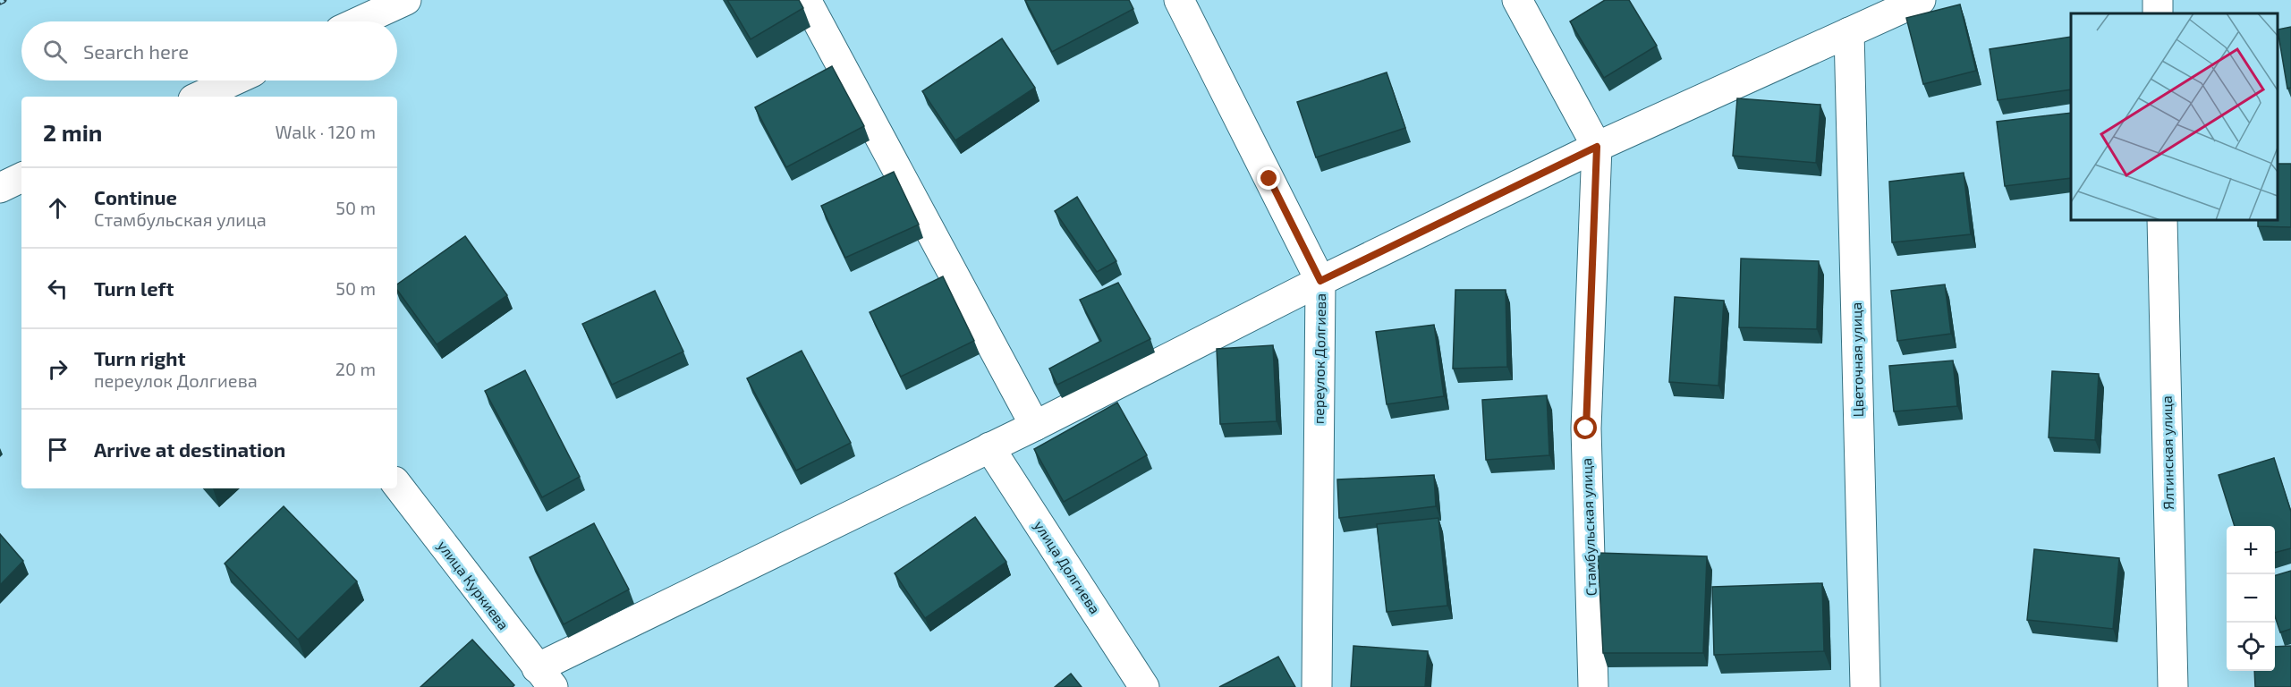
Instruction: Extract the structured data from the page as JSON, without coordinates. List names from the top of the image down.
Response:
{
  "streets": {
    "street": [
      "переулок Долгиева",
      "Цветочная улица",
      "Ялтинская улица",
      "Стамбульская улица",
      "улица Долгиева",
      "улица Куркиева"
    ]
  },
  "page": {
    "search": "Search here",
    "heading": ["2 min", "Walk · 120 m"],
    "list": [
      ["Continue", "Стамбульская улица", "50 m"],
      ["Turn left", "50 m"],
      ["Turn right", "переулок Долгиева", "20 m"],
      "Arrive at destination"
    ],
    "map_buttons": ["+", "−"]
  }
}
